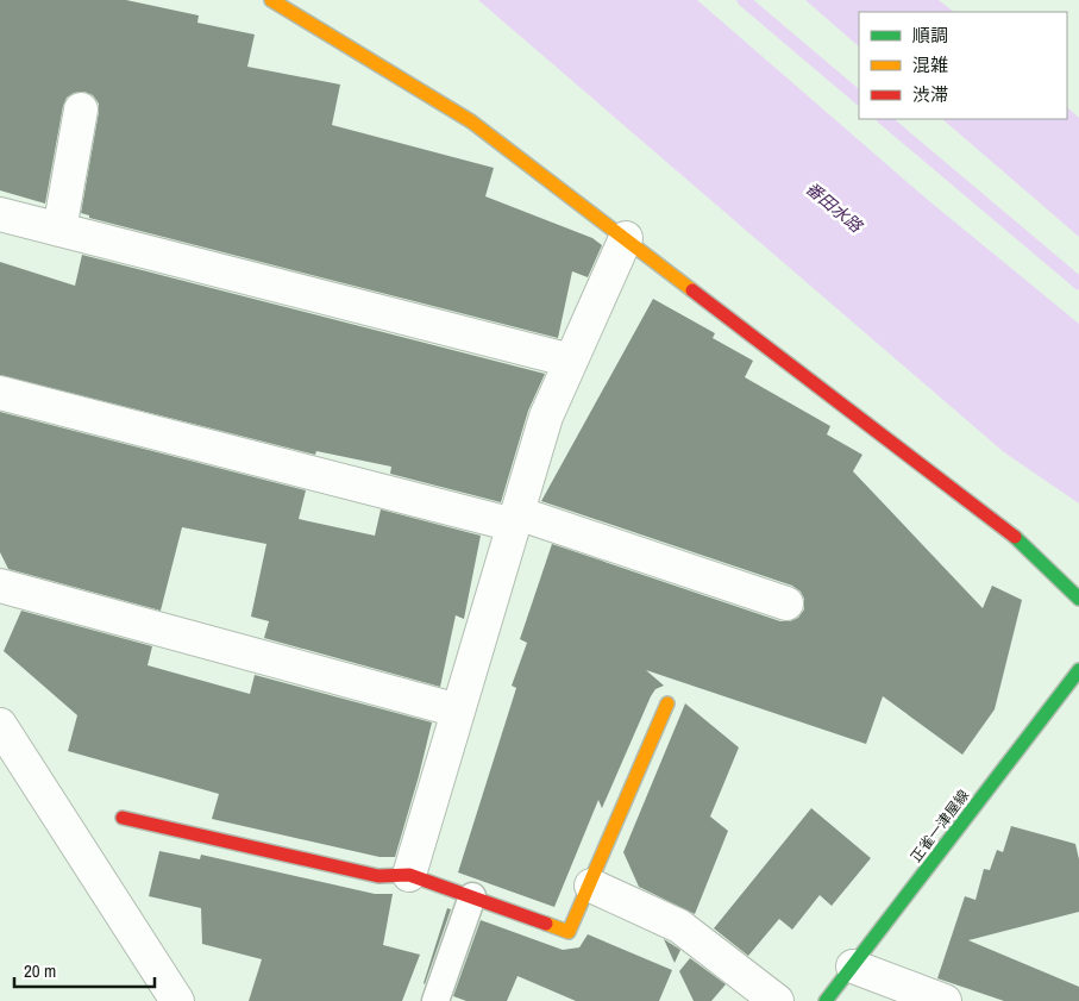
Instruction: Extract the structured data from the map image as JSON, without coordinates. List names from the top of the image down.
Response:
{
  "streets": {
    "street": ["正雀一津屋線"]
  },
  "water": ["番田水路"],
  "legend": ["順調", "混雑", "渋滞"],
  "scale_bar": "20 m"
}
